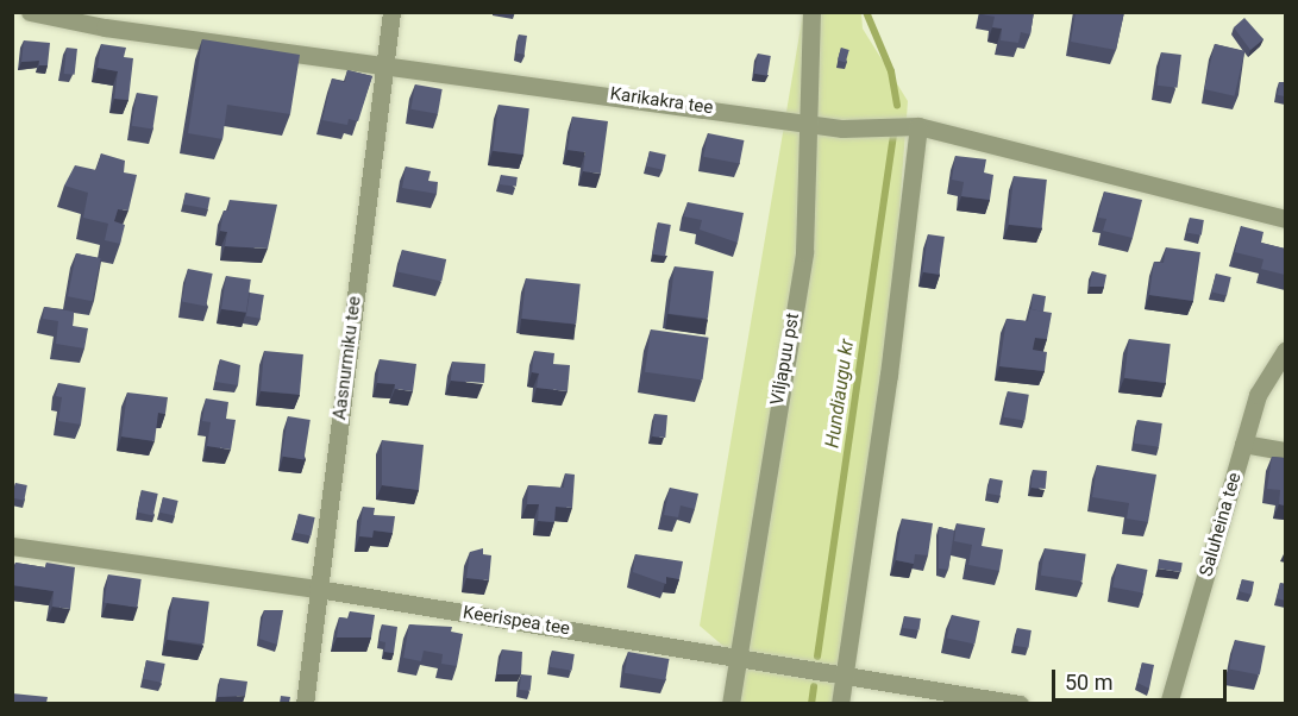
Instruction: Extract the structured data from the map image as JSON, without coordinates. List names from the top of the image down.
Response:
{
  "streets": {
    "street": [
      "Karikakra tee",
      "Aasnurmiku tee",
      "Viljapuu pst",
      "Saluheina tee",
      "Keerispea tee"
    ]
  },
  "crossings": [
    ["Karikakra tee", "Aasnurmiku tee"],
    ["Karikakra tee", "Viljapuu pst"],
    ["Aasnurmiku tee", "Keerispea tee"],
    ["Viljapuu pst", "Keerispea tee"]
  ],
  "water": ["Hundiaugu kr"],
  "scale_bar": "50 m"
}
